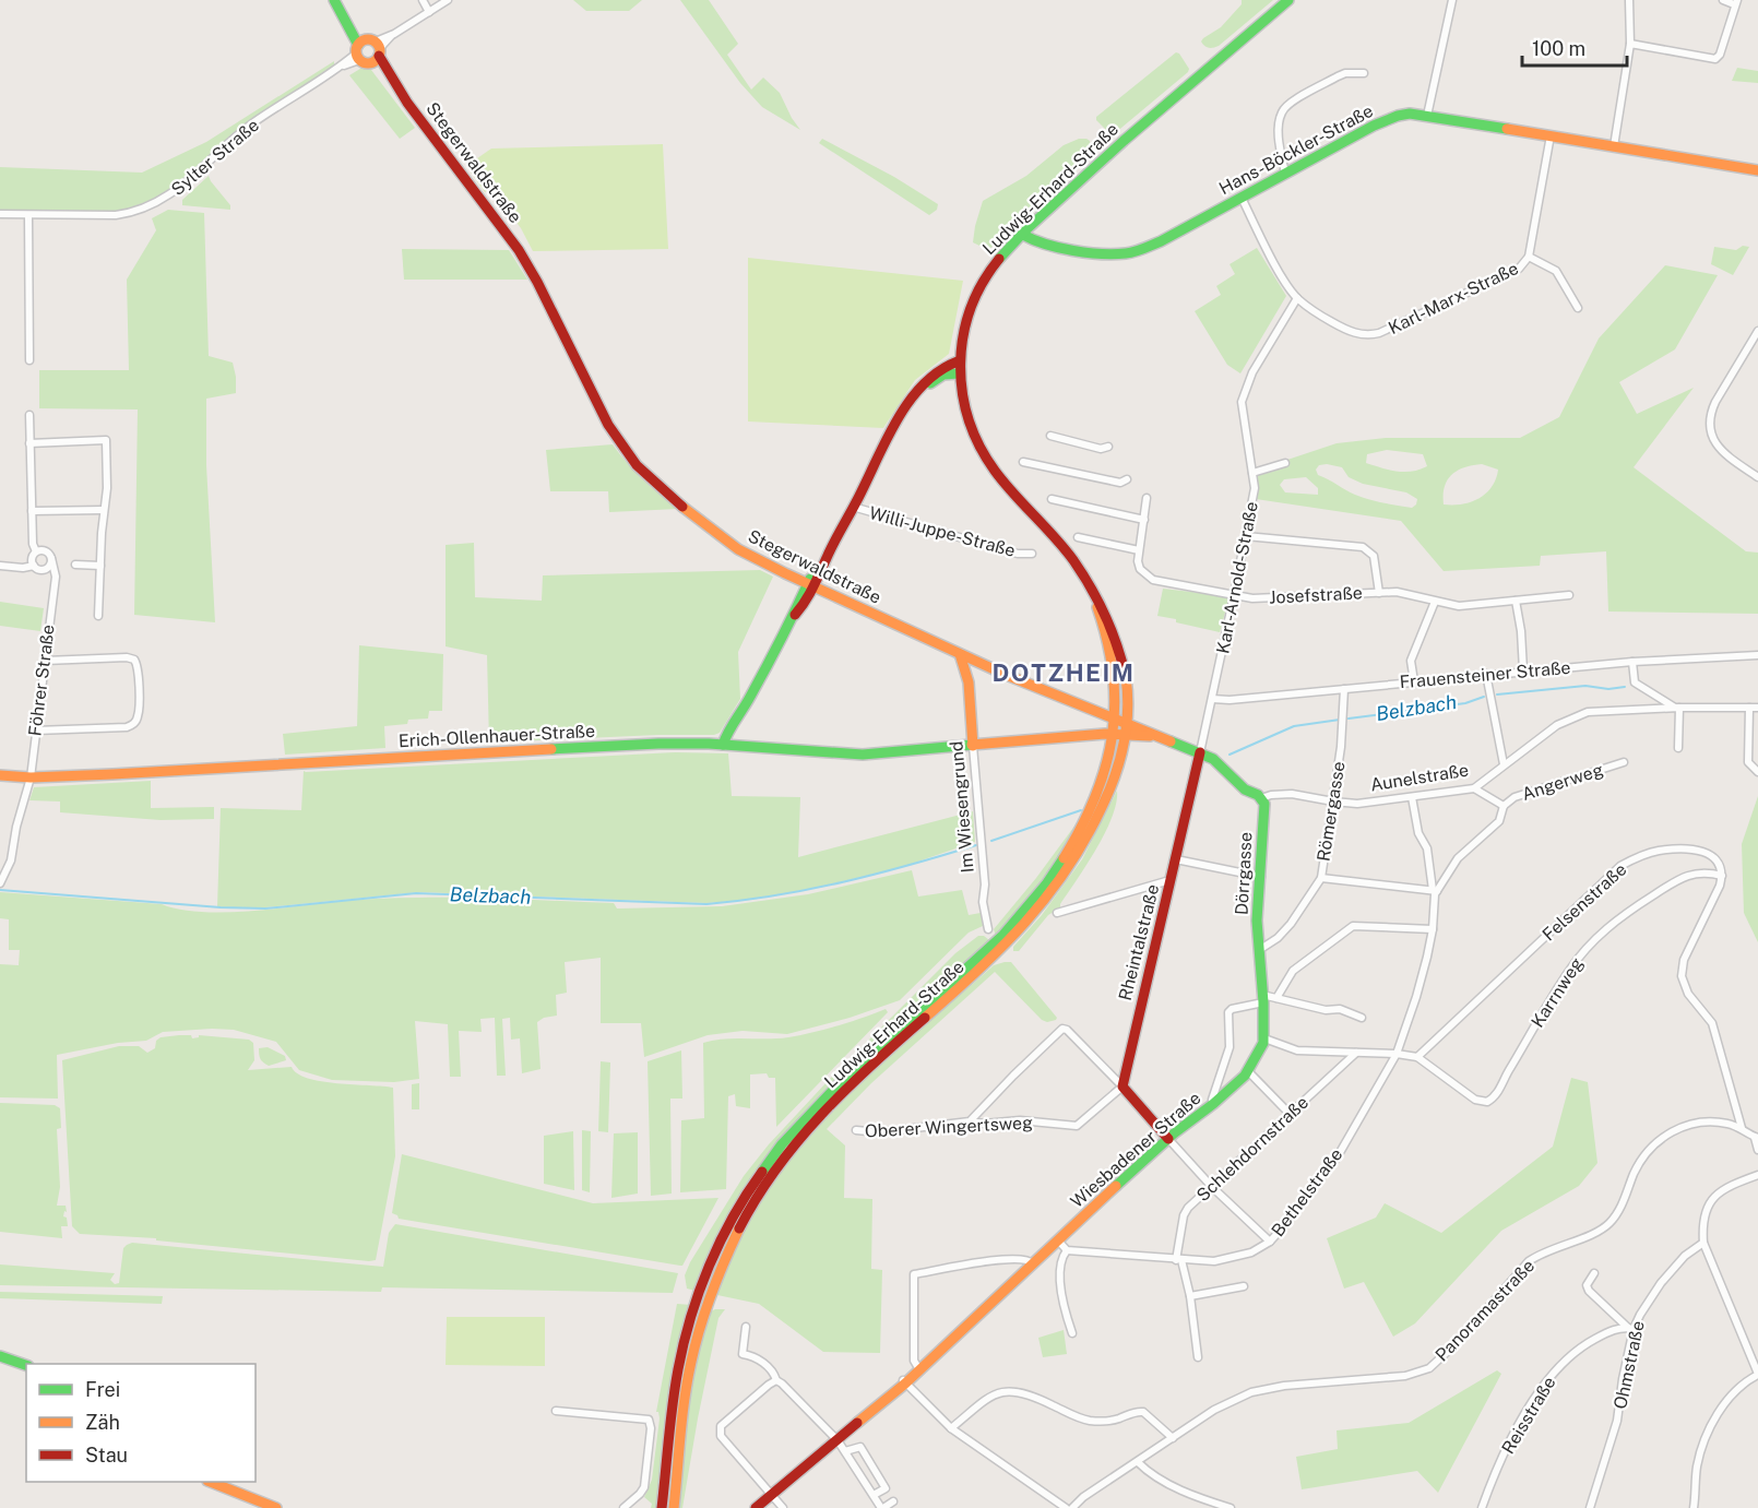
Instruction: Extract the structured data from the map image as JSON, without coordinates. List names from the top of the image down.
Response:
{
  "streets": {
    "street": [
      "Hans-Böckler-Straße",
      "Sylter Straße",
      "Stegerwaldstraße",
      "Ludwig-Erhard-Straße",
      "Karl-Marx-Straße",
      "Willi-Juppe-Straße",
      "Karl-Arnold-Straße",
      "Josefstraße",
      "Frauensteiner Straße",
      "Föhrer Straße",
      "Erich-Ollenhauer-Straße",
      "Aunelstraße",
      "Angerweg",
      "Im Wiesengrund",
      "Römergasse",
      "Dörrgasse",
      "Felsenstraße",
      "Rheintalstraße",
      "Karrnweg",
      "Oberer Wingertsweg",
      "Schlehdornstraße",
      "Wiesbadener Straße",
      "Bethelstraße",
      "Panoramastraße",
      "Ohmstraße",
      "Reisstraße"
    ]
  },
  "crossings": [
    ["Hans-Böckler-Straße", "Ludwig-Erhard-Straße"],
    ["Hans-Böckler-Straße", "Karl-Marx-Straße"],
    ["Sylter Straße", "Stegerwaldstraße"],
    ["Stegerwaldstraße", "Ludwig-Erhard-Straße"],
    ["Stegerwaldstraße", "Karl-Arnold-Straße"],
    ["Stegerwaldstraße", "Erich-Ollenhauer-Straße"],
    ["Stegerwaldstraße", "Im Wiesengrund"],
    ["Stegerwaldstraße", "Rheintalstraße"],
    ["Ludwig-Erhard-Straße", "Erich-Ollenhauer-Straße"],
    ["Karl-Marx-Straße", "Karl-Arnold-Straße"],
    ["Karl-Arnold-Straße", "Josefstraße"],
    ["Karl-Arnold-Straße", "Frauensteiner Straße"],
    ["Karl-Arnold-Straße", "Rheintalstraße"],
    ["Frauensteiner Straße", "Römergasse"],
    ["Föhrer Straße", "Erich-Ollenhauer-Straße"],
    ["Erich-Ollenhauer-Straße", "Im Wiesengrund"],
    ["Aunelstraße", "Römergasse"],
    ["Aunelstraße", "Dörrgasse"],
    ["Römergasse", "Dörrgasse"],
    ["Römergasse", "Wiesbadener Straße"],
    ["Dörrgasse", "Wiesbadener Straße"],
    ["Felsenstraße", "Karrnweg"],
    ["Rheintalstraße", "Oberer Wingertsweg"],
    ["Schlehdornstraße", "Bethelstraße"],
    ["Ohmstraße", "Reisstraße"]
  ],
  "districts": ["DOTZHEIM"],
  "water": ["Belzbach"],
  "legend": ["Frei", "Zäh", "Stau"],
  "scale_bar": "100 m"
}
